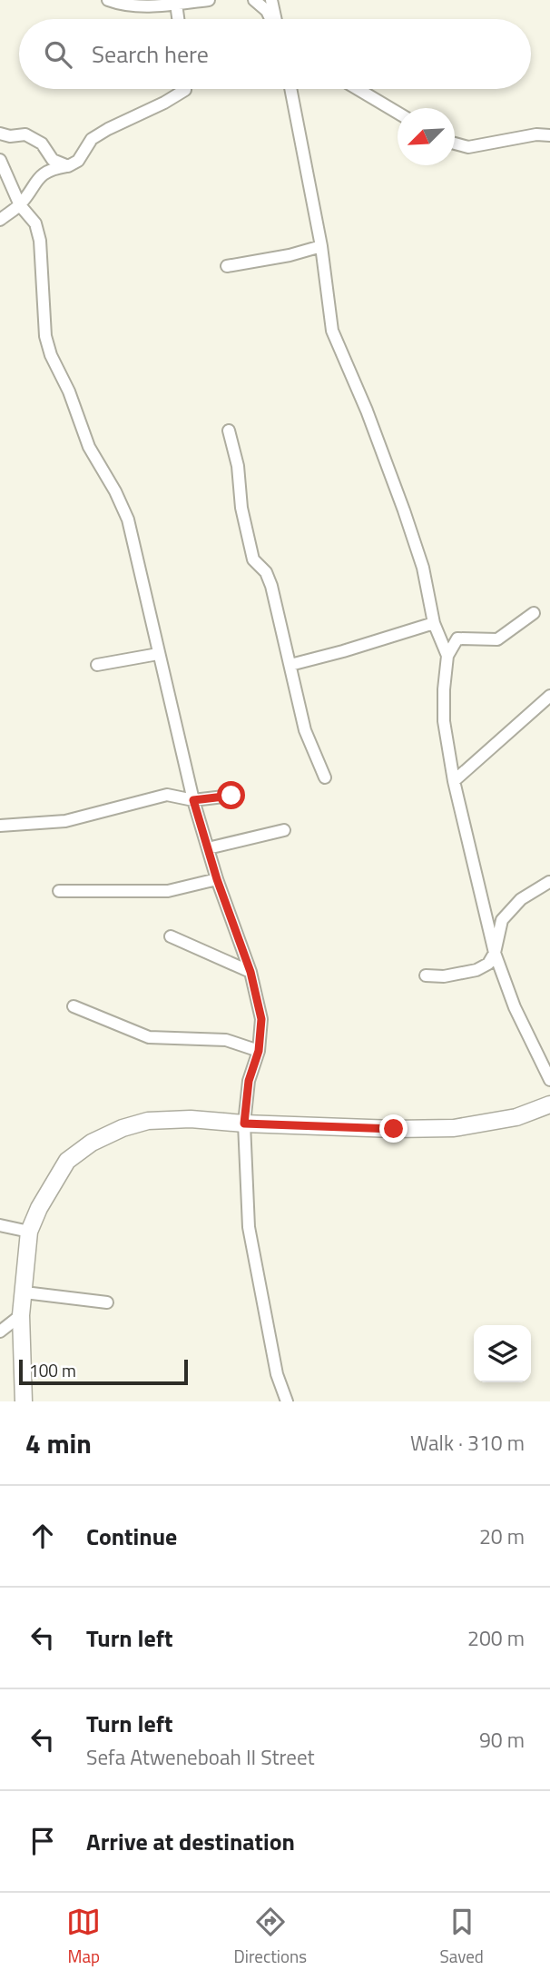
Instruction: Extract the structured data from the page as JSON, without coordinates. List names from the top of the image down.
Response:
{
  "scale_bar": "100 m",
  "north": "bottom left",
  "page": {
    "search": "Search here",
    "scale": "100 m",
    "heading": ["4 min", "Walk · 310 m"],
    "list": [
      ["Continue", "20 m"],
      ["Turn left", "200 m"],
      ["Turn left", "Sefa Atweneboah II Street", "90 m"],
      "Arrive at destination"
    ],
    "nav": ["Map", "Directions", "Saved"]
  }
}
